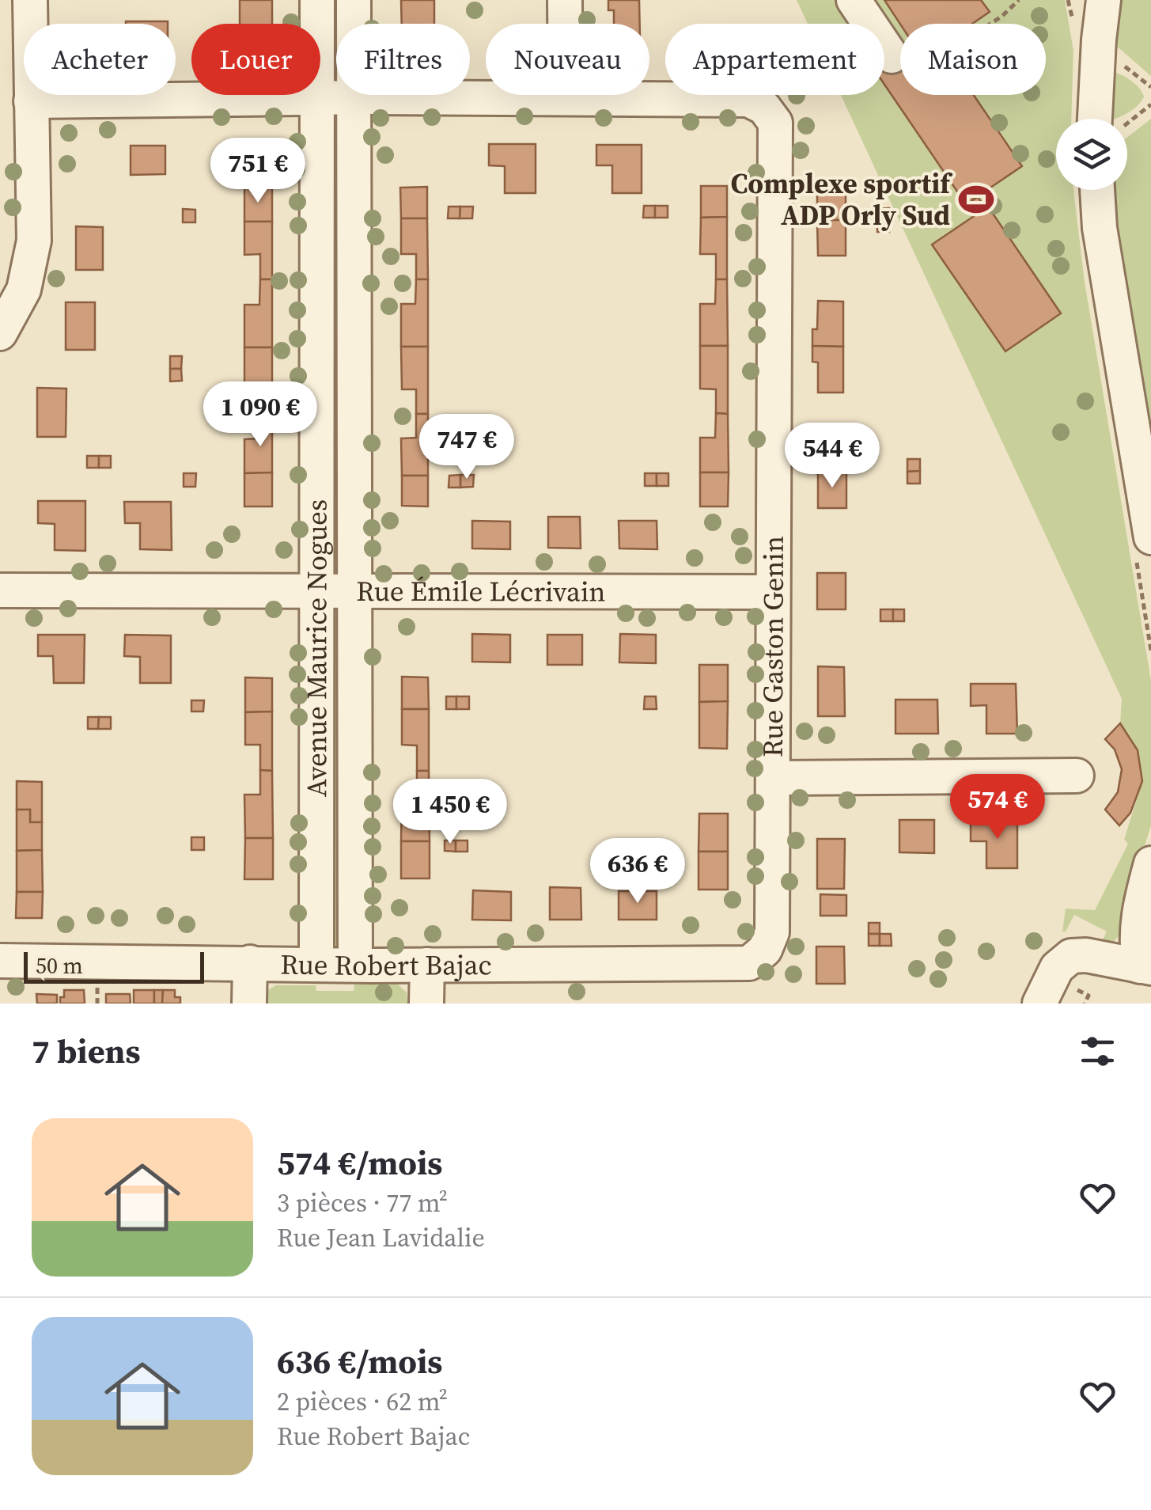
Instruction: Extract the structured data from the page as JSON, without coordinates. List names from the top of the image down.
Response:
{
  "streets": {
    "street": [
      "Rue Émile Lécrivain",
      "Rue Gaston Genin",
      "Avenue Maurice Nogues",
      "Rue Robert Bajac"
    ]
  },
  "crossings": [
    ["Rue Émile Lécrivain", "Rue Gaston Genin"],
    ["Rue Émile Lécrivain", "Avenue Maurice Nogues"],
    ["Rue Gaston Genin", "Rue Robert Bajac"],
    ["Avenue Maurice Nogues", "Rue Robert Bajac"]
  ],
  "places": {
    "sports": ["Complexe sportif ADP Orly Sud"]
  },
  "scale_bar": "50 m",
  "page": {
    "chip": [
      "Acheter",
      "Louer",
      "Filtres",
      "Nouveau",
      "Appartement",
      "Maison"
    ],
    "price": [
      "751 €",
      "1 090 €",
      "747 €",
      "544 €",
      "574 €",
      "1 450 €",
      "636 €"
    ],
    "scale": "50 m",
    "heading": "7 biens",
    "list": [
      {
        "name": "574 €/mois",
        "note": "3 pièces · 77 m² · Rue Jean Lavidalie"
      },
      {
        "name": "636 €/mois",
        "note": "2 pièces · 62 m² · Rue Robert Bajac"
      }
    ]
  }
}
